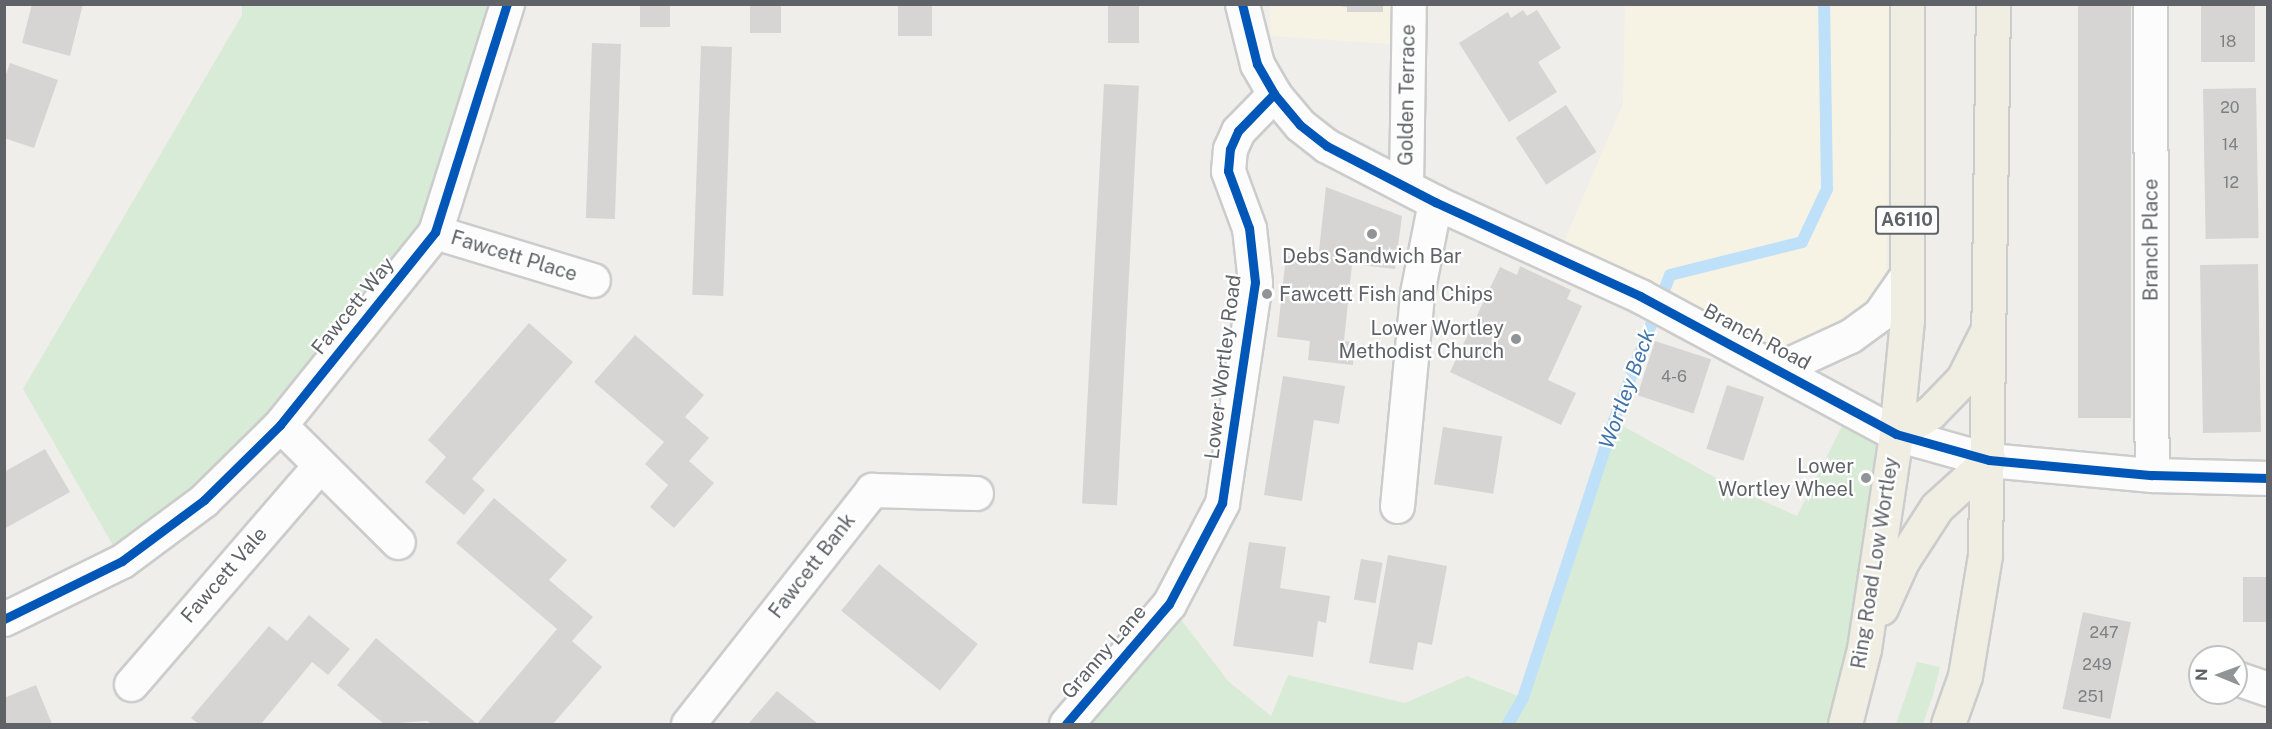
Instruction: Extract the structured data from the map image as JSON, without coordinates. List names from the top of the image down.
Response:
{
  "streets": {
    "highway": ["A6110", "Ring Road Low Wortley"],
    "street": [
      "Golden Terrace",
      "Branch Place",
      "Fawcett Place",
      "Fawcett Way",
      "Branch Road",
      "Lower Wortley Road",
      "Fawcett Bank",
      "Fawcett Vale",
      "Granny Lane"
    ]
  },
  "crossings": [
    ["Golden Terrace", "Branch Road"],
    ["A6110", "Branch Road"],
    ["A6110", "Ring Road Low Wortley"],
    ["Branch Place", "Branch Road"],
    ["Fawcett Place", "Fawcett Way"],
    ["Branch Road", "Lower Wortley Road"],
    ["Branch Road", "Ring Road Low Wortley"],
    ["Lower Wortley Road", "Granny Lane"]
  ],
  "water": ["Wortley Beck"],
  "places": [
    "Debs Sandwich Bar",
    "Fawcett Fish and Chips",
    "Lower Wortley Methodist Church",
    "Lower Wortley Wheel"
  ],
  "house_numbers": [
    "18",
    "20",
    "14",
    "12",
    "4-6",
    "247",
    "249",
    "251"
  ],
  "north": "left"
}
